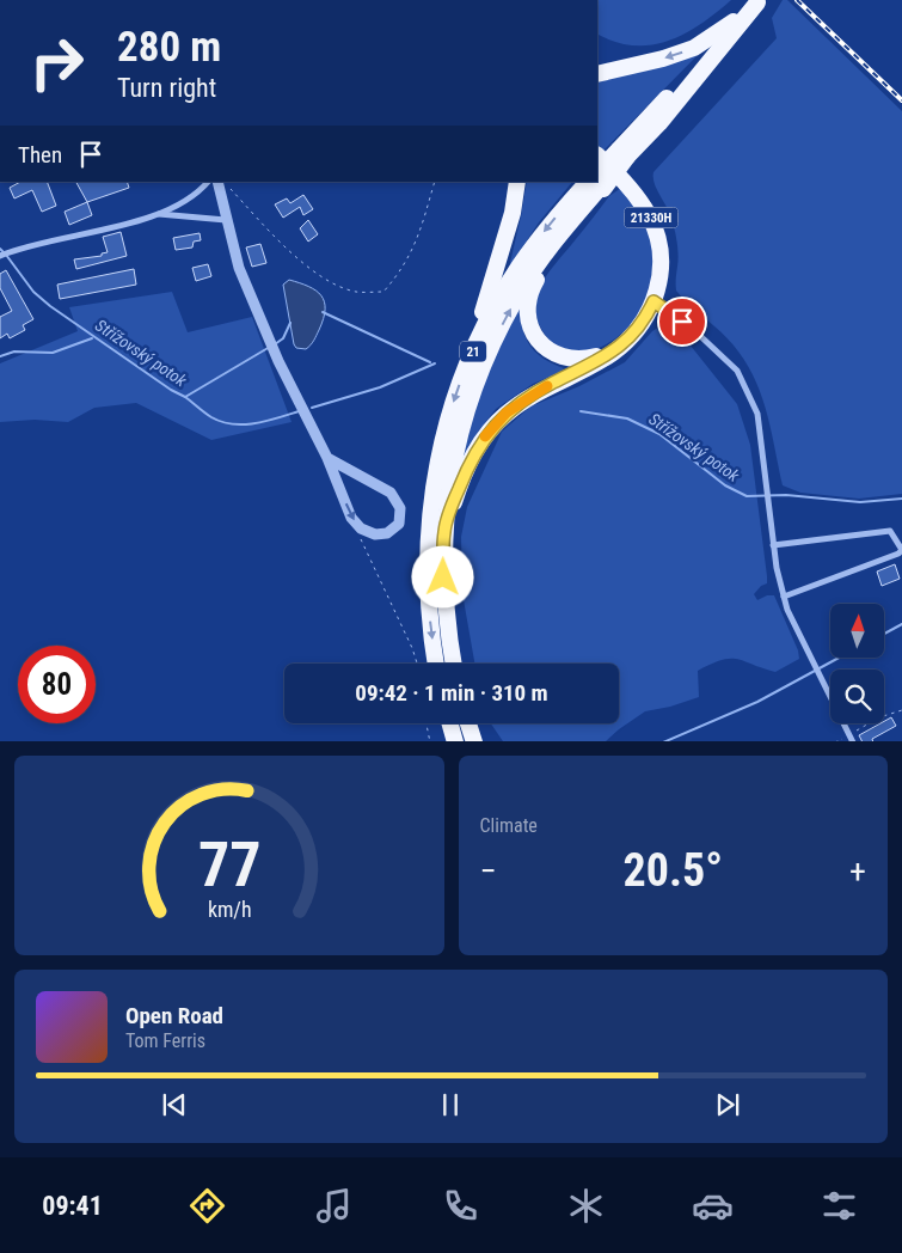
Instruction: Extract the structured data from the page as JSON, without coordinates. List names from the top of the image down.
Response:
{
  "streets": {
    "highway": ["21330H", "21"]
  },
  "water": ["Střížovský potok"],
  "north": "top",
  "page": {
    "turn": ["280 m", "Turn right"],
    "then": "Then",
    "limit": "80",
    "trip": "09:42 · 1 min · 310 m",
    "tile": "Climate",
    "heat": ["−", "20.5°", "+"],
    "song": ["Open Road", "Tom Ferris"],
    "tabs": "09:41",
    "gauge": ["77", "km/h"]
  }
}
